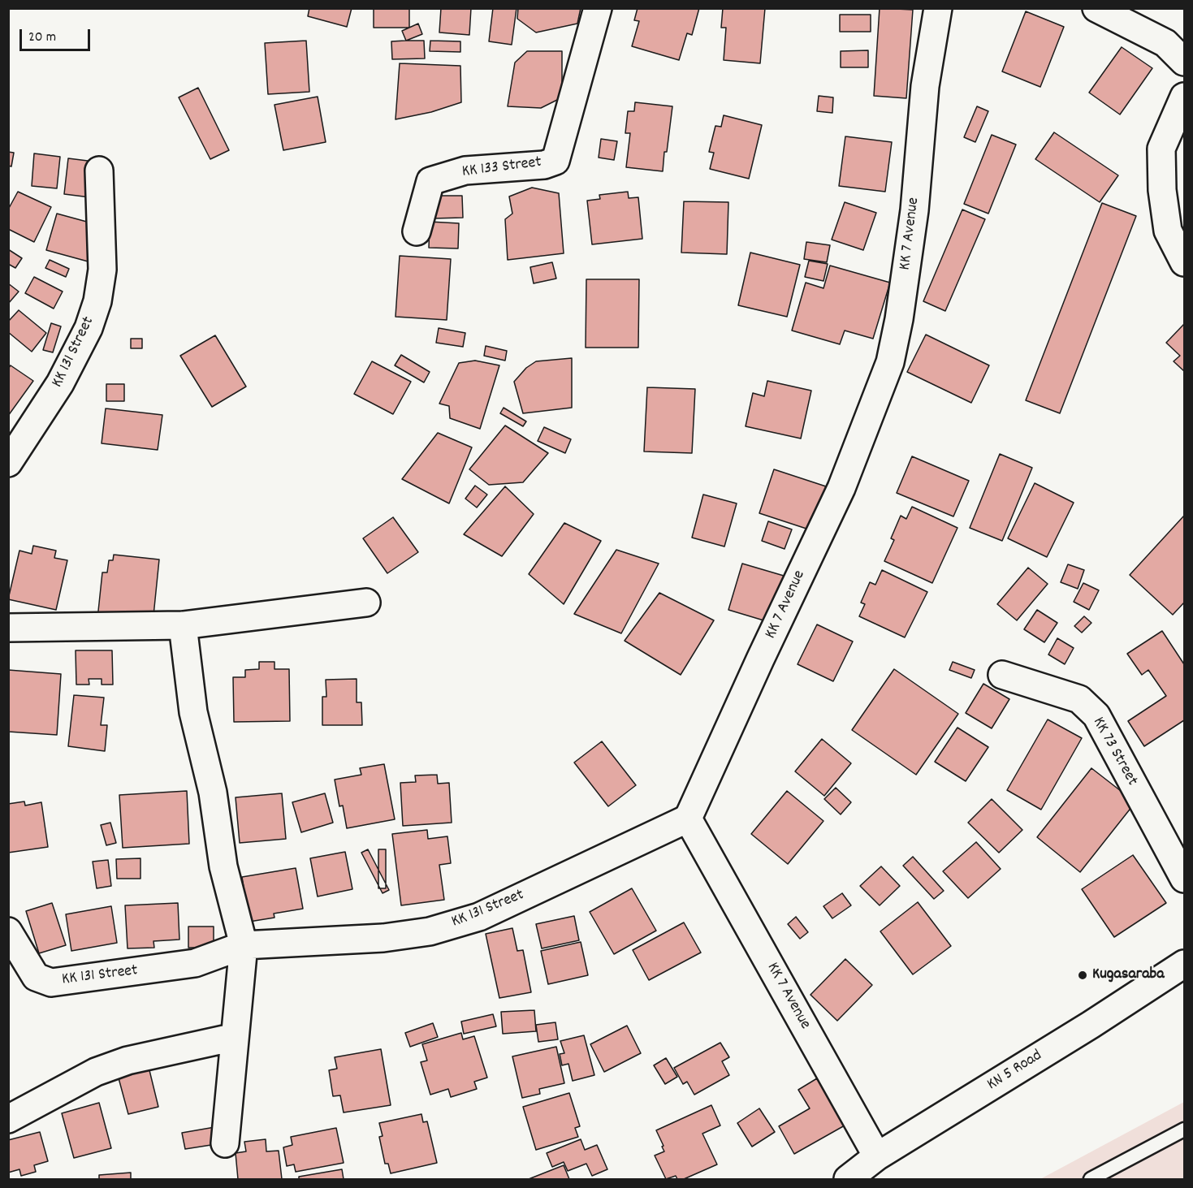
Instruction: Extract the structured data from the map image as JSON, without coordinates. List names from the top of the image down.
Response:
{
  "streets": {
    "street": [
      "KK 133 Street",
      "KK 7 Avenue",
      "KK 131 Street",
      "KK 73 Street",
      "KN 5 Road"
    ]
  },
  "crossings": [
    ["KK 7 Avenue", "KK 131 Street"],
    ["KK 7 Avenue", "KN 5 Road"]
  ],
  "places": ["Kugasaraba"],
  "scale_bar": "20 m"
}
